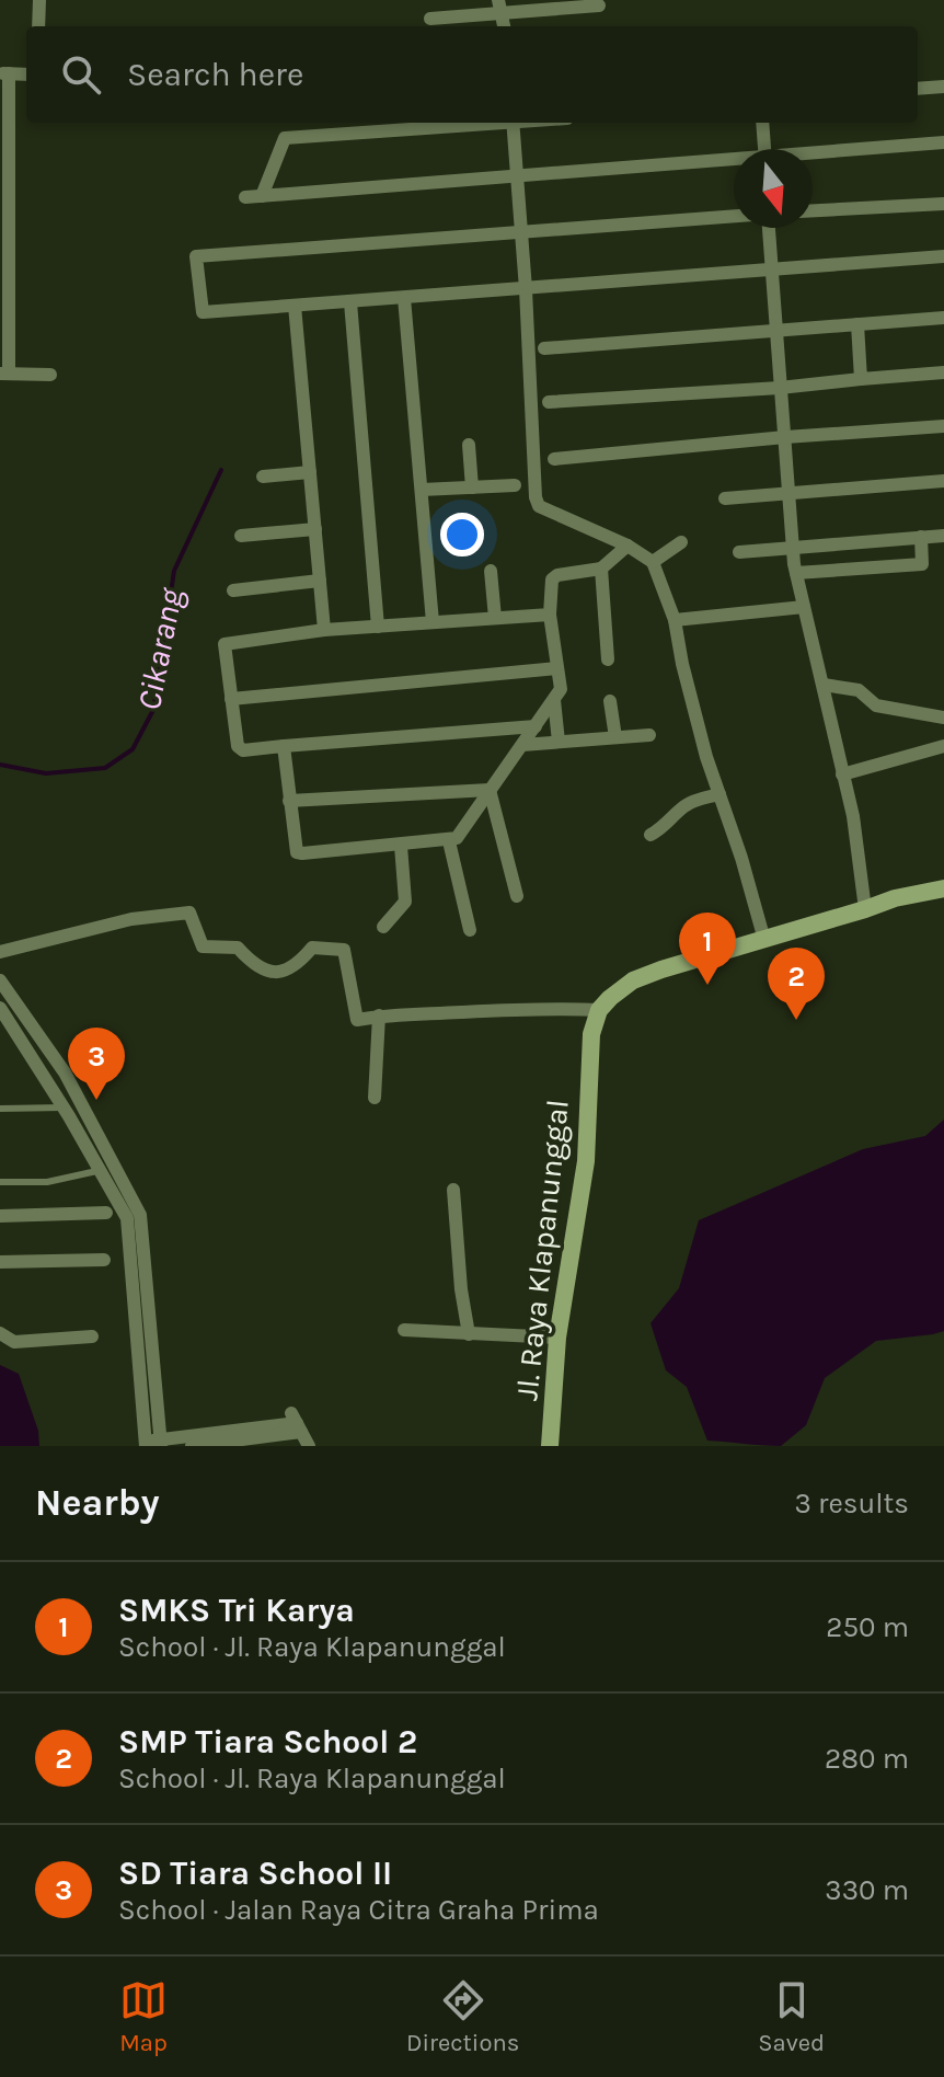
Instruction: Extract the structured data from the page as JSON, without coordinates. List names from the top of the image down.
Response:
{
  "streets": {
    "street": ["Jl. Raya Klapanunggal"]
  },
  "water": ["Cikarang"],
  "north": "bottom",
  "page": {
    "search": "Search here",
    "pins": ["1", "2", "3"],
    "heading": ["Nearby", "3 results"],
    "list": [
      {
        "mark": "1",
        "name": "SMKS Tri Karya",
        "note": "School · Jl. Raya Klapanunggal",
        "value": "250 m"
      },
      {
        "mark": "2",
        "name": "SMP Tiara School 2",
        "note": "School · Jl. Raya Klapanunggal",
        "value": "280 m"
      },
      {
        "mark": "3",
        "name": "SD Tiara School II",
        "note": "School · Jalan Raya Citra Graha Prima",
        "value": "330 m"
      }
    ],
    "nav": ["Map", "Directions", "Saved"]
  }
}
